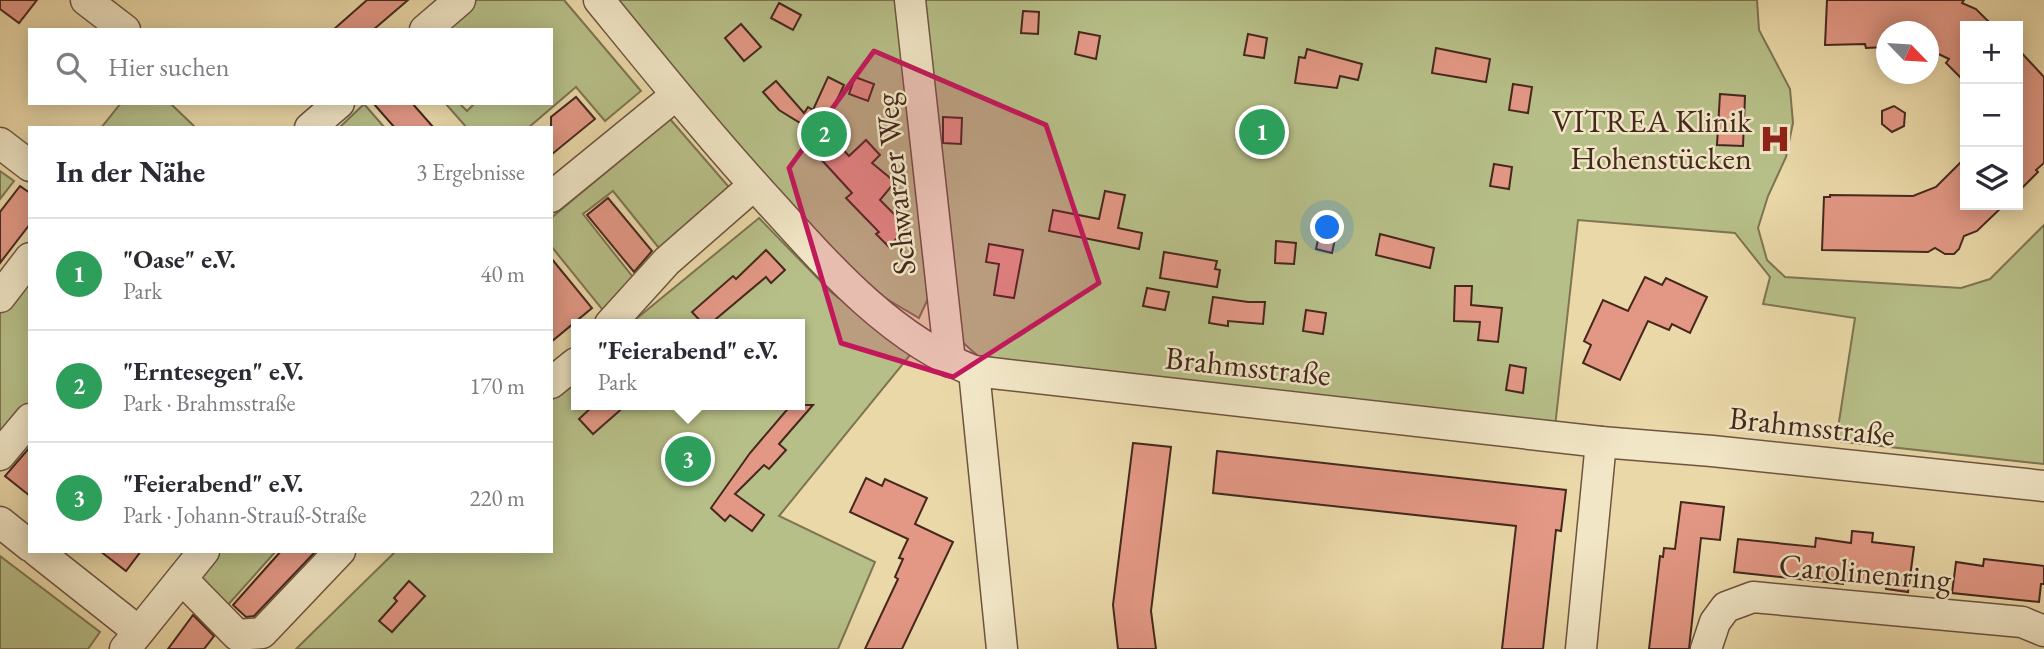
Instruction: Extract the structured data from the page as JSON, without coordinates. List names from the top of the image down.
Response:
{
  "streets": {
    "street": ["Schwarzer Weg", "Brahmsstraße", "Carolinenring"]
  },
  "crossings": [
    ["Schwarzer Weg", "Brahmsstraße"]
  ],
  "places": {
    "hospital": ["VITREA Klinik Hohenstücken"]
  },
  "north": "bottom right",
  "page": {
    "map_buttons": ["+", "−"],
    "search": "Hier suchen",
    "pins": ["1", "2", "3"],
    "heading": ["In der Nähe", "3 Ergebnisse"],
    "list": [
      {
        "mark": "1",
        "name": "\"Oase\" e.V.",
        "note": "Park",
        "value": "40 m"
      },
      {
        "mark": "2",
        "name": "\"Erntesegen\" e.V.",
        "note": "Park · Brahmsstraße",
        "value": "170 m"
      },
      {
        "mark": "3",
        "name": "\"Feierabend\" e.V.",
        "note": "Park · Johann-Strauß-Straße",
        "value": "220 m"
      }
    ],
    "popup": ["\"Feierabend\" e.V.", "Park"]
  }
}
